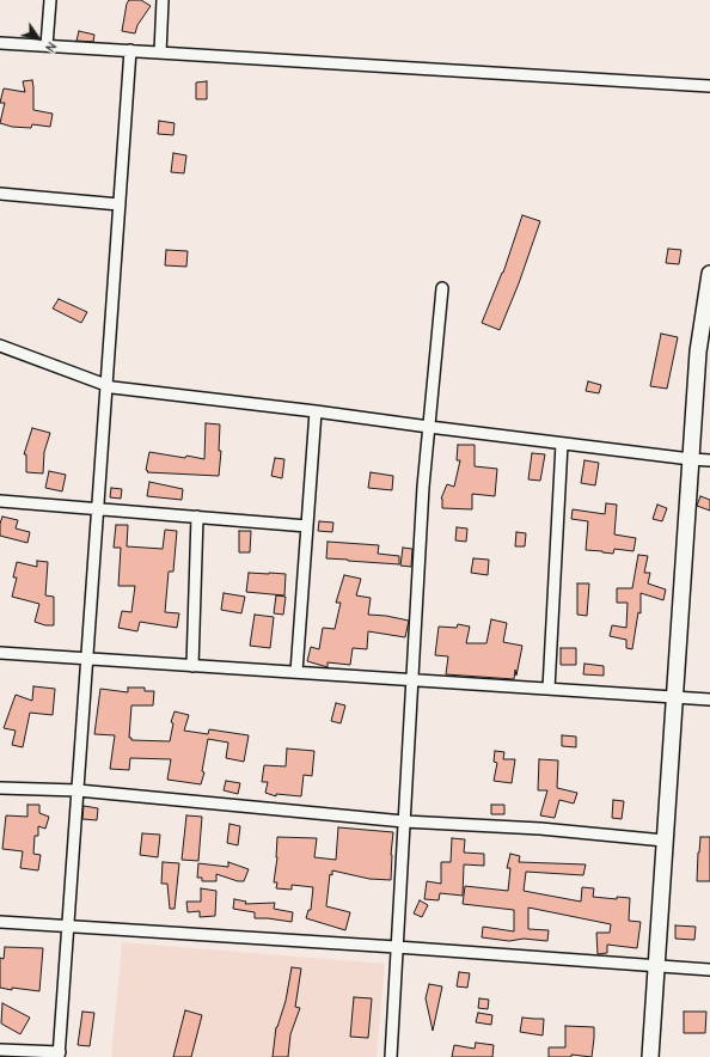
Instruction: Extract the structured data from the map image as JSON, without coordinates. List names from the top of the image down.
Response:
{
  "north": "bottom right"
}
